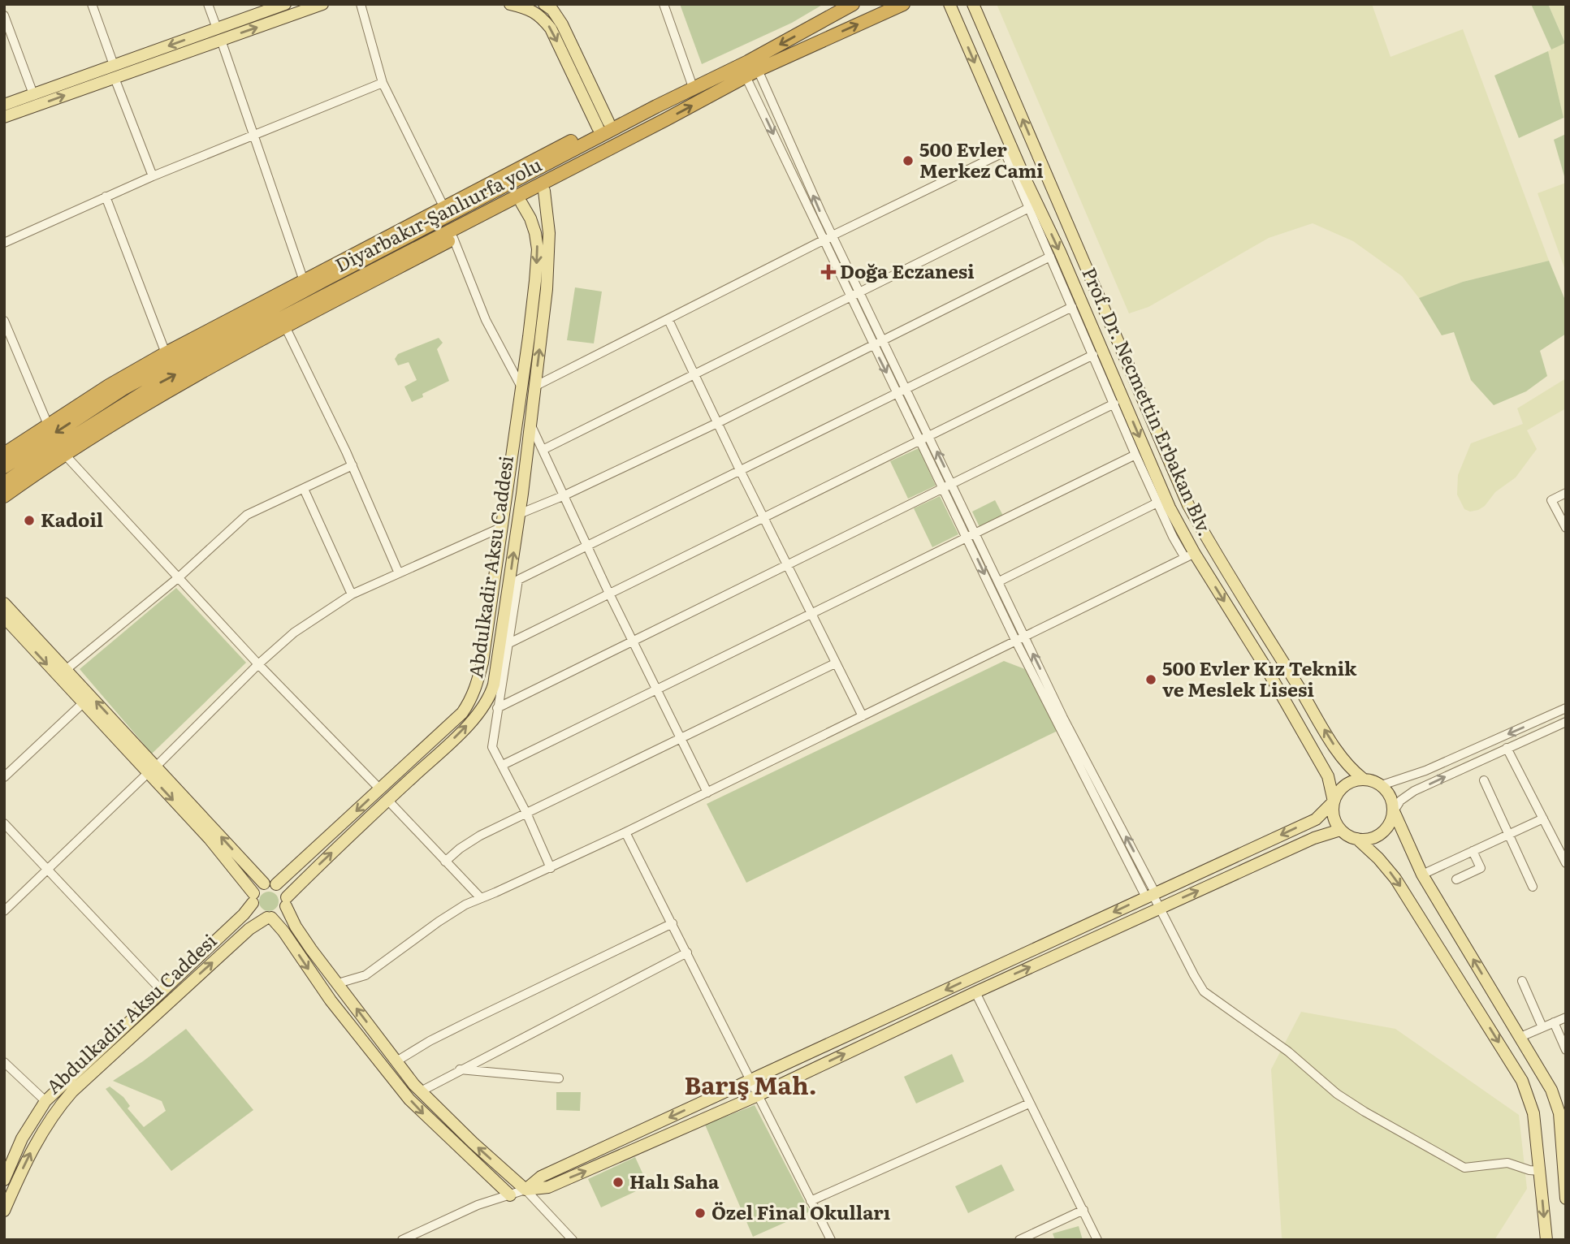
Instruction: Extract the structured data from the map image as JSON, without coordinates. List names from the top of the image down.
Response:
{
  "streets": {
    "highway": ["Diyarbakır-Şanlıurfa yolu"],
    "main road": ["Prof. Dr. Necmettin Erbakan Blv.", "Abdulkadir Aksu Caddesi"]
  },
  "districts": ["Barış Mah."],
  "places": {
    "other": [
      "500 Evler Merkez Cami",
      "Kadoil",
      "500 Evler Kız Teknik ve Meslek Lisesi",
      "Halı Saha",
      "Özel Final Okulları"
    ],
    "health": ["Doğa Eczanesi"]
  }
}
